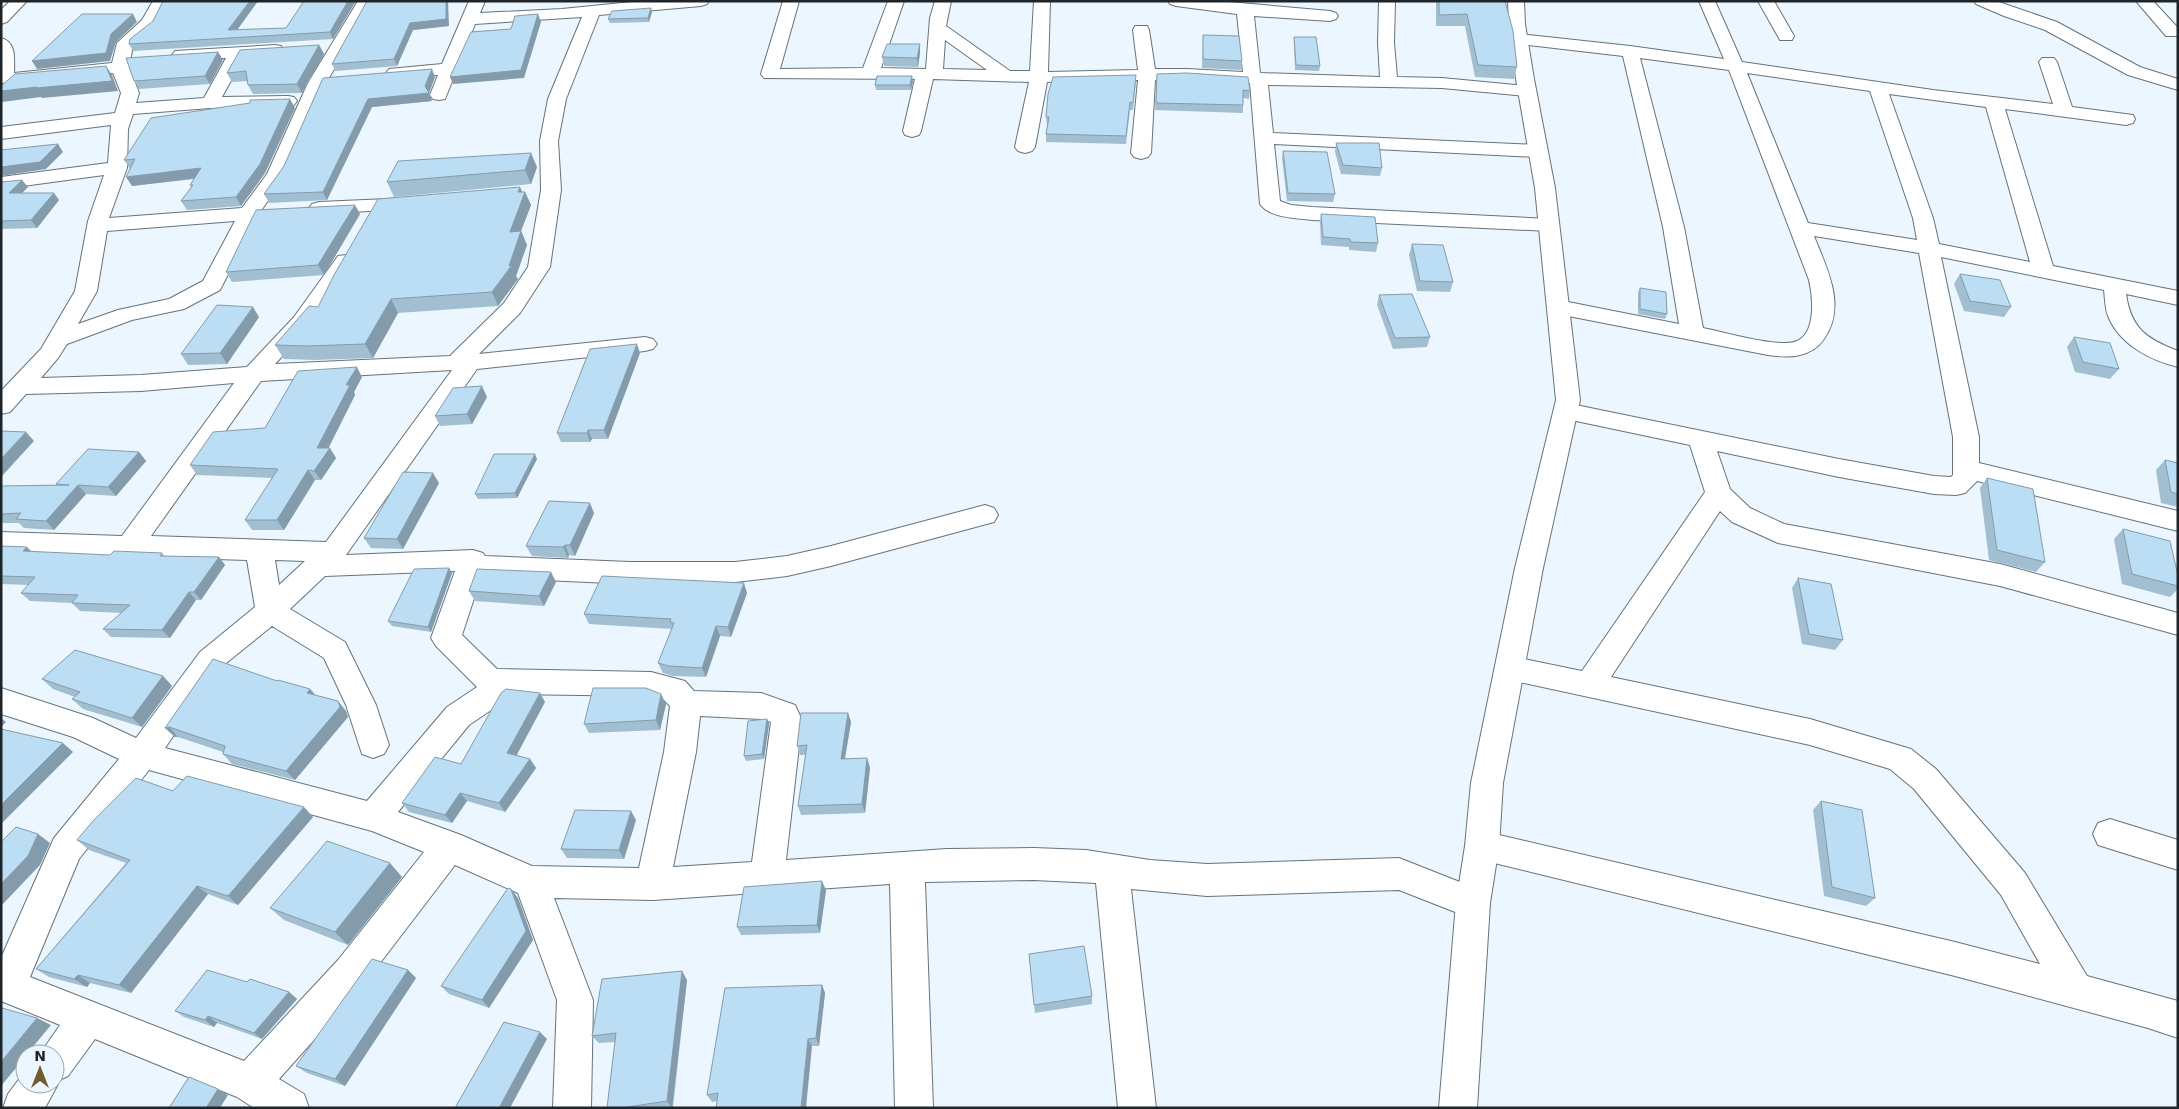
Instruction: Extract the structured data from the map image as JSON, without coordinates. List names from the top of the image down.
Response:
{
  "north": "top"
}
